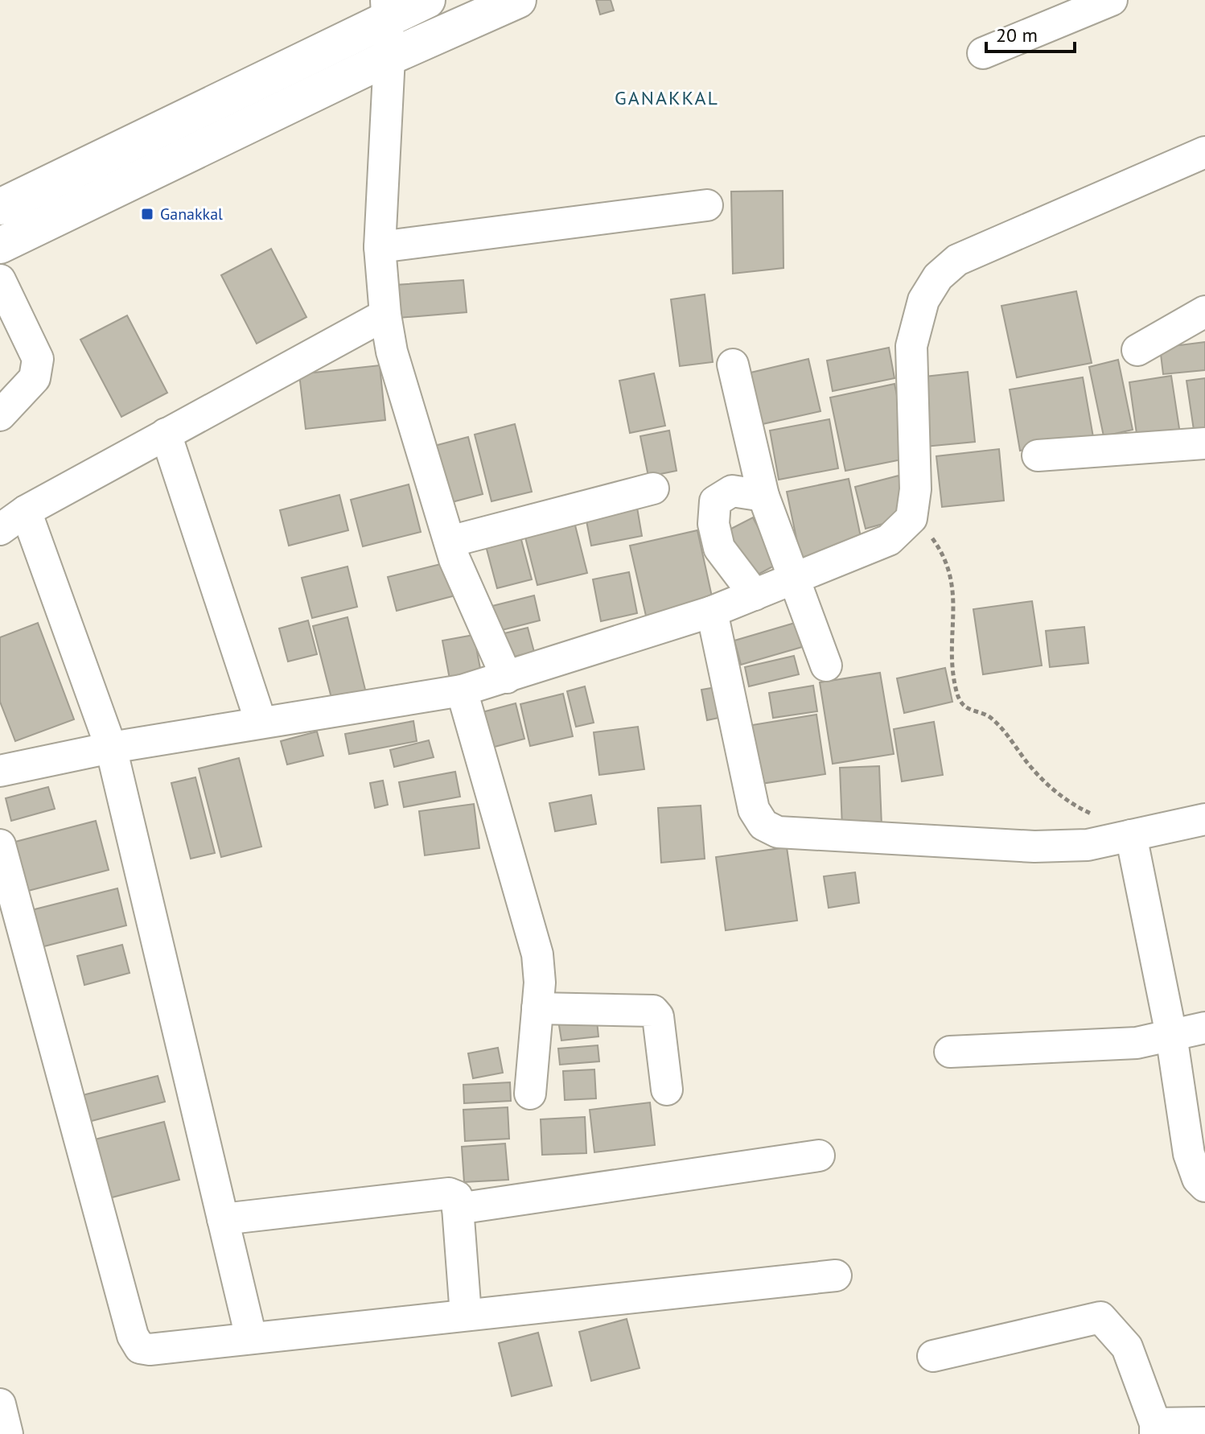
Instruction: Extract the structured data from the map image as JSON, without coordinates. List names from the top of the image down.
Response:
{
  "districts": ["GANAKKAL"],
  "places": {
    "transit": ["Ganakkal"]
  },
  "scale_bar": "20 m"
}
